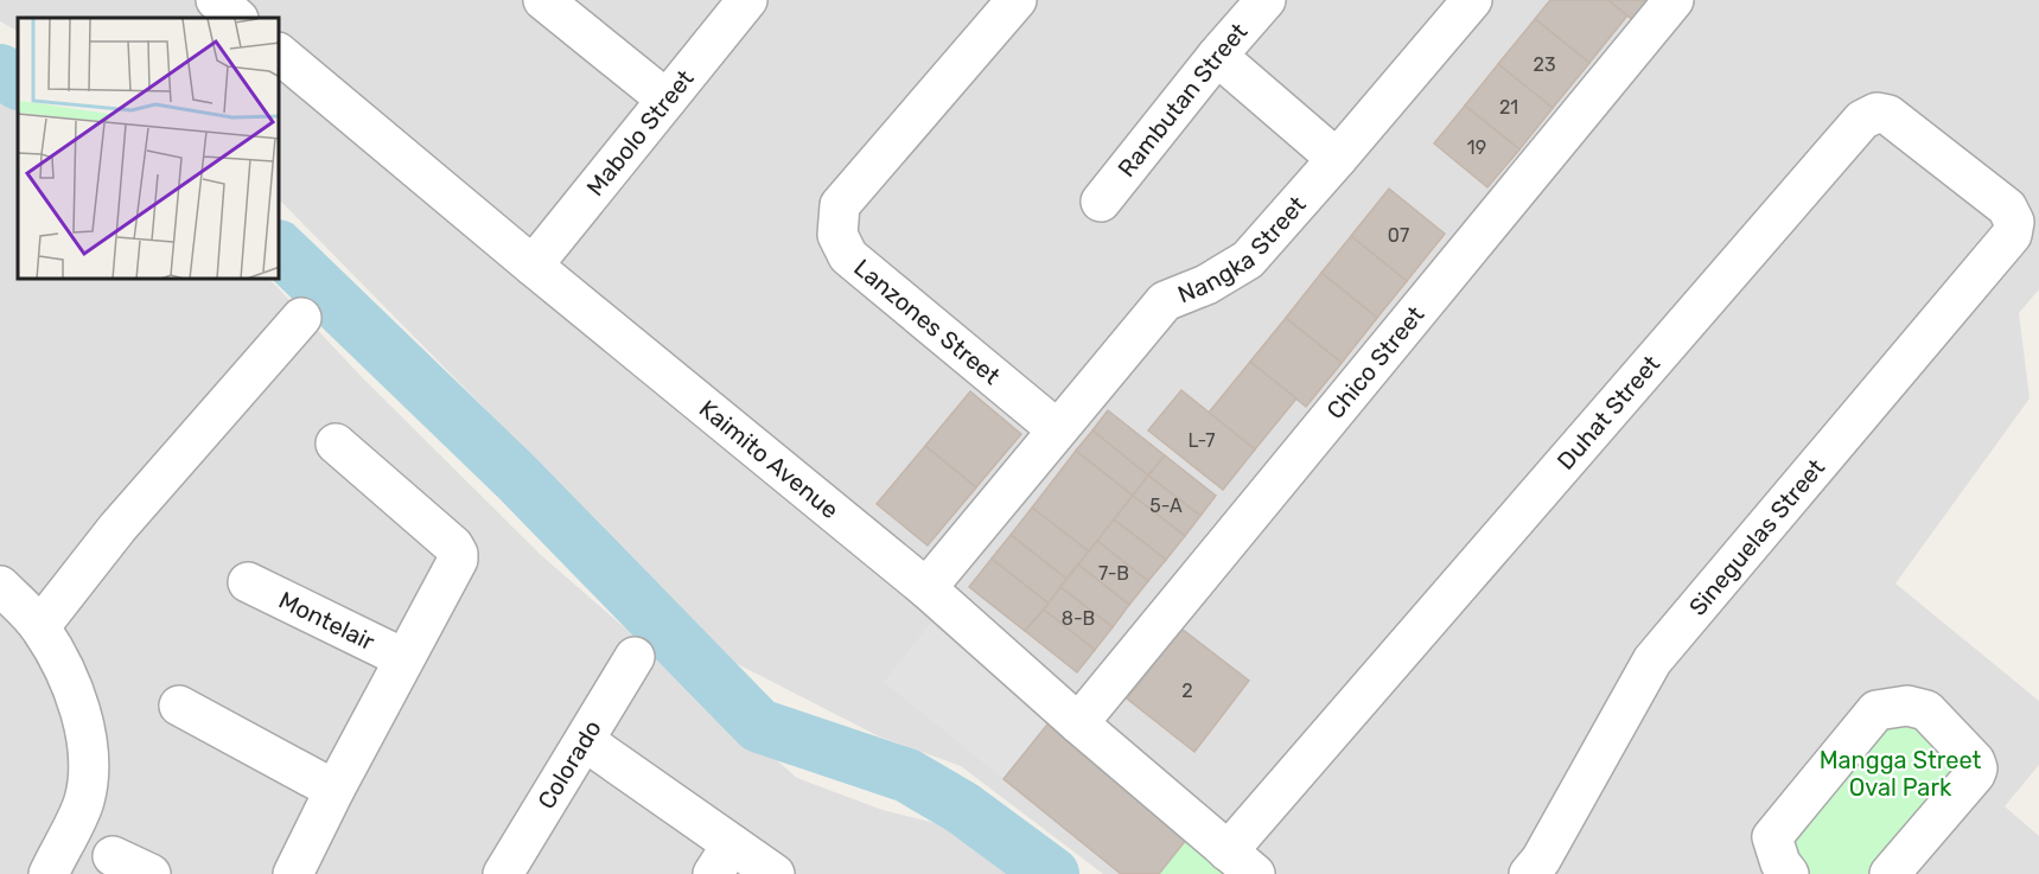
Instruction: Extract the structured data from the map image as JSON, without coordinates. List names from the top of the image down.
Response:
{
  "streets": {
    "street": [
      "Rambutan Street",
      "Mabolo Street",
      "Nangka Street",
      "Lanzones Street",
      "Chico Street",
      "Duhat Street",
      "Kaimito Avenue",
      "Sineguelas Street",
      "Montelair",
      "Colorado"
    ]
  },
  "crossings": [
    ["Mabolo Street", "Kaimito Avenue"],
    ["Nangka Street", "Lanzones Street"],
    ["Nangka Street", "Kaimito Avenue"],
    ["Chico Street", "Kaimito Avenue"],
    ["Duhat Street", "Kaimito Avenue"],
    ["Duhat Street", "Sineguelas Street"]
  ],
  "parks": ["Mangga Street Oval Park"],
  "house_numbers": [
    "23",
    "21",
    "19",
    "07",
    "L-7",
    "5-A",
    "7-B",
    "8-B",
    "2"
  ]
}
